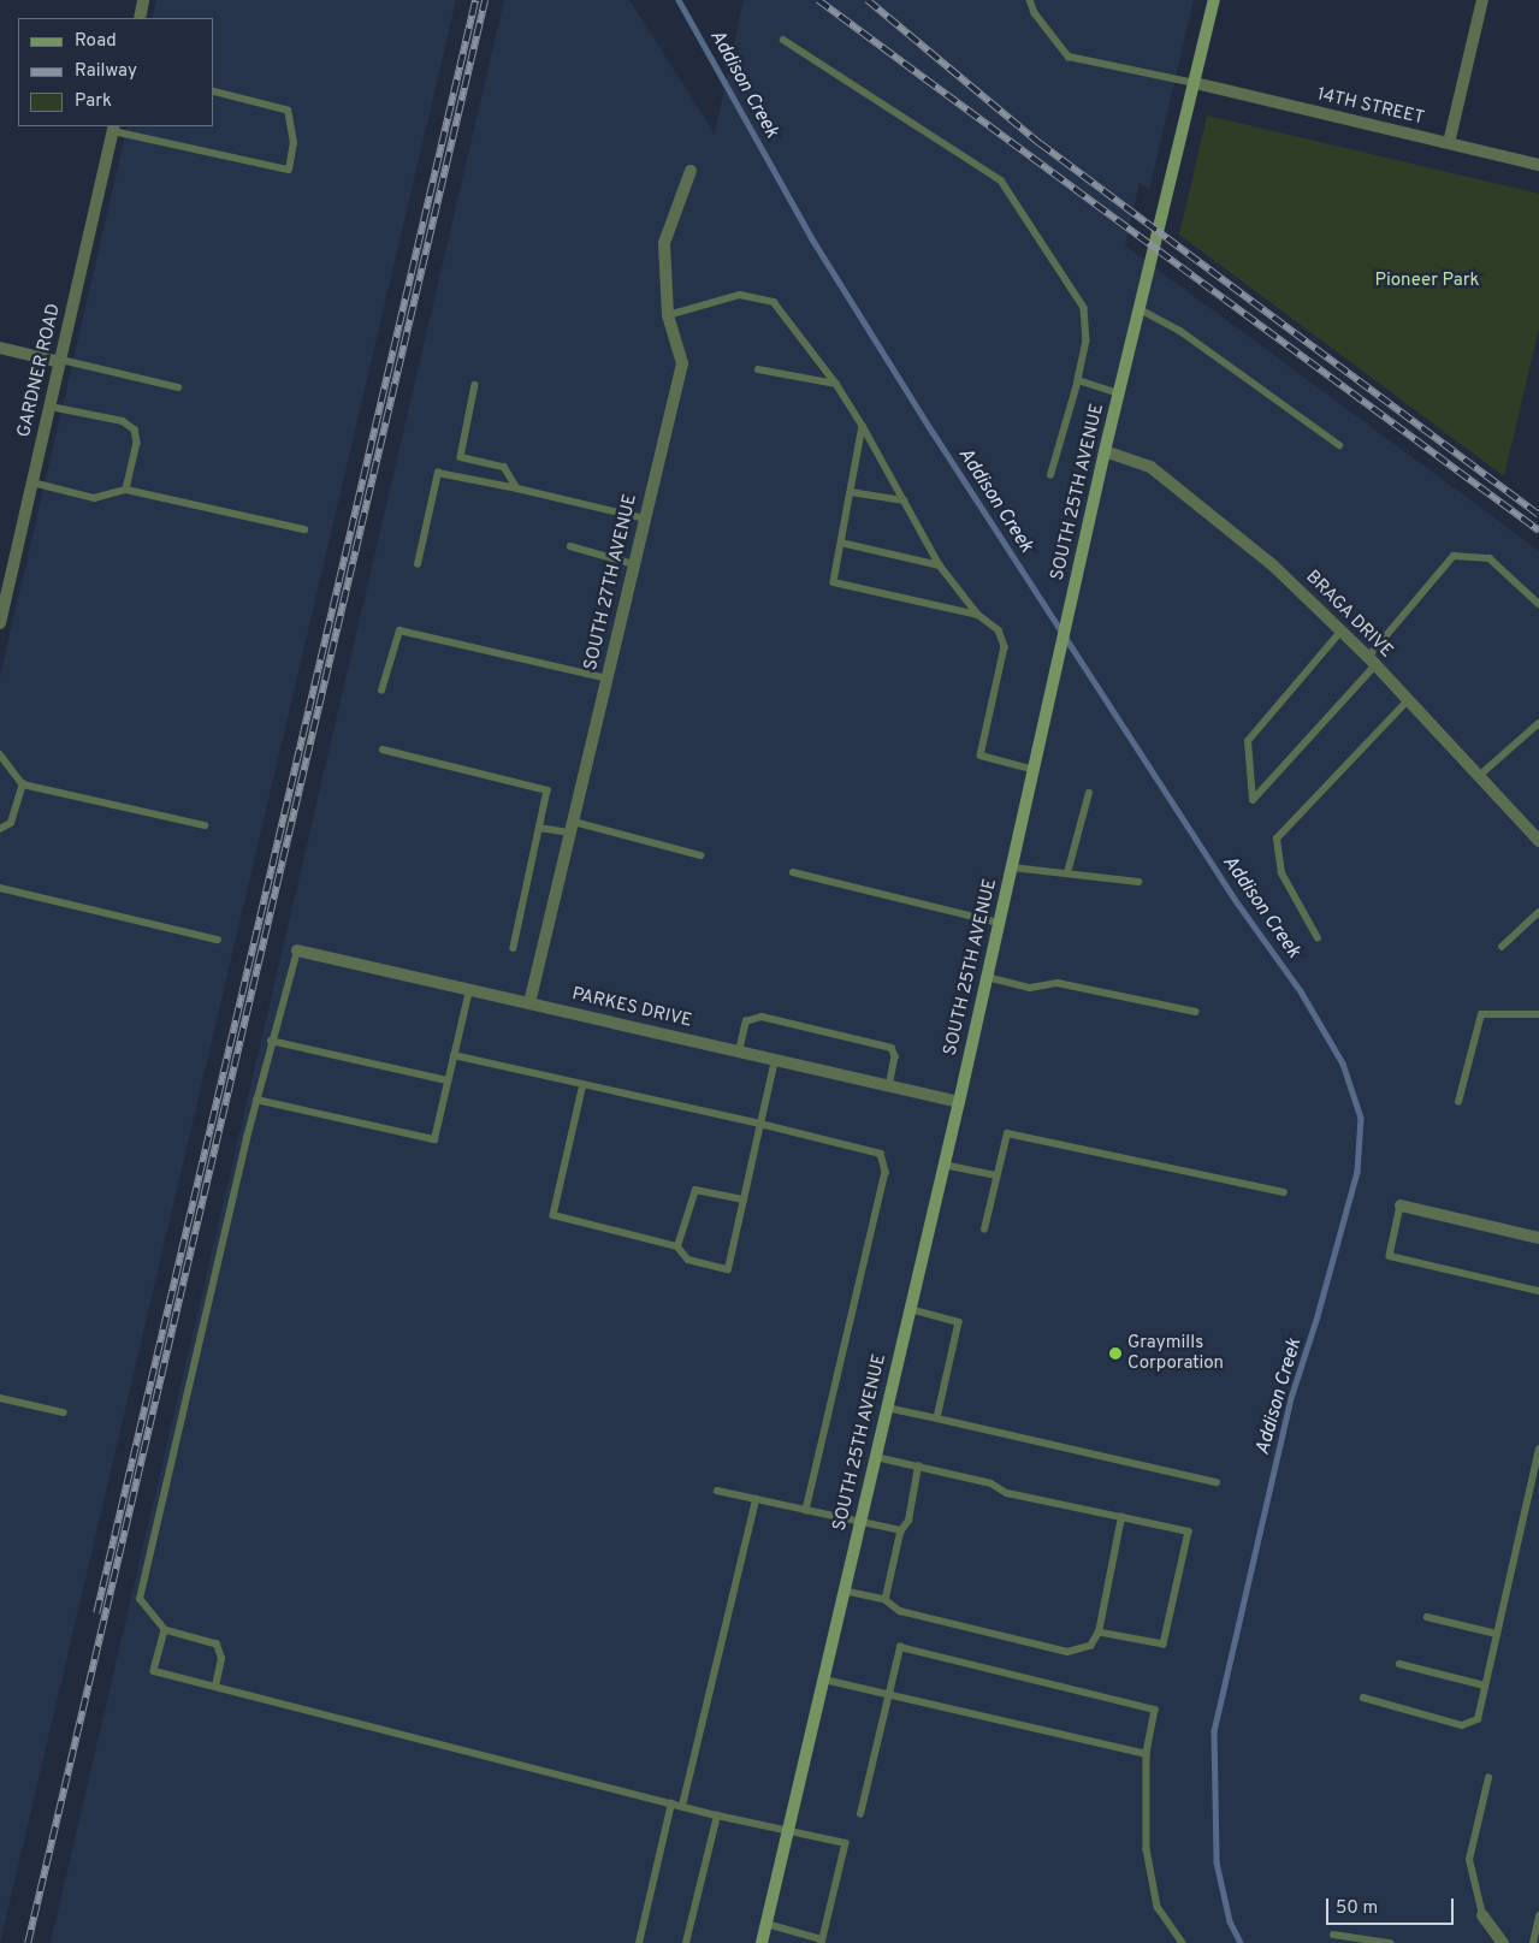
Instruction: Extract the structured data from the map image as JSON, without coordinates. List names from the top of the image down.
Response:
{
  "streets": {
    "main road": ["SOUTH 25TH AVENUE"],
    "street": [
      "14TH STREET",
      "GARDNER ROAD",
      "SOUTH 27TH AVENUE",
      "BRAGA DRIVE",
      "PARKES DRIVE"
    ]
  },
  "crossings": [
    ["14TH STREET", "SOUTH 25TH AVENUE"],
    ["SOUTH 25TH AVENUE", "BRAGA DRIVE"],
    ["SOUTH 25TH AVENUE", "PARKES DRIVE"],
    ["SOUTH 27TH AVENUE", "PARKES DRIVE"]
  ],
  "water": ["Addison Creek"],
  "parks": ["Pioneer Park"],
  "places": ["Graymills Corporation"],
  "legend": ["Road", "Railway", "Park"],
  "scale_bar": "50 m"
}
